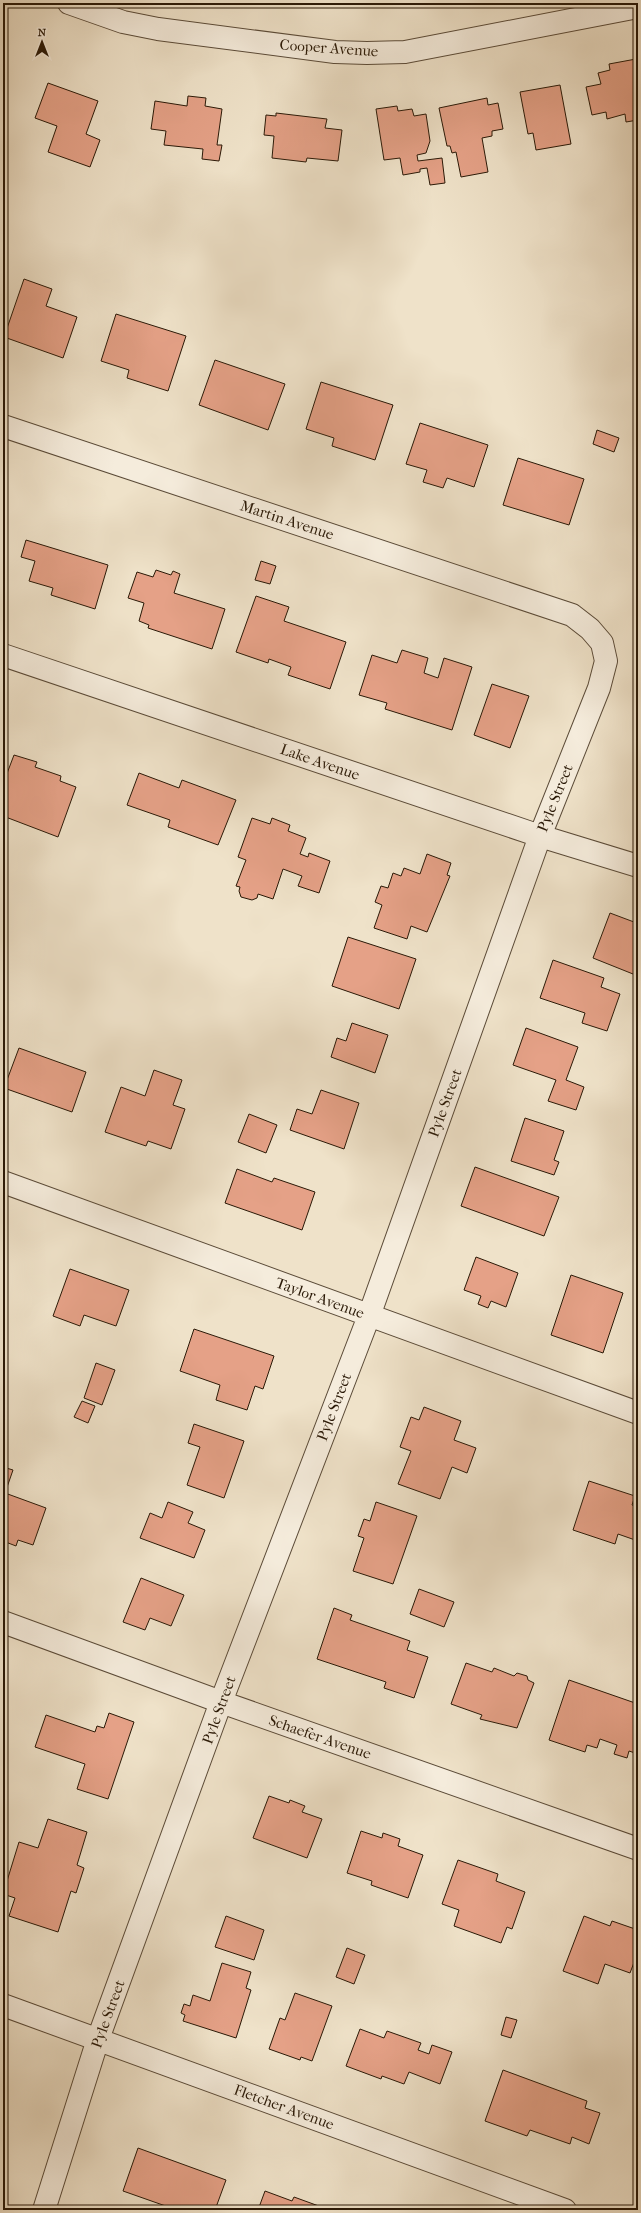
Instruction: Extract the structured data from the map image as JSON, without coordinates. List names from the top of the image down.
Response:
{
  "streets": {
    "street": [
      "Cooper Avenue",
      "Martin Avenue",
      "Lake Avenue",
      "Pyle Street",
      "Taylor Avenue",
      "Schaefer Avenue",
      "Fletcher Avenue"
    ]
  },
  "crossings": [
    ["Martin Avenue", "Pyle Street"],
    ["Lake Avenue", "Pyle Street"],
    ["Pyle Street", "Taylor Avenue"],
    ["Pyle Street", "Schaefer Avenue"],
    ["Pyle Street", "Fletcher Avenue"]
  ],
  "north": "top"
}
